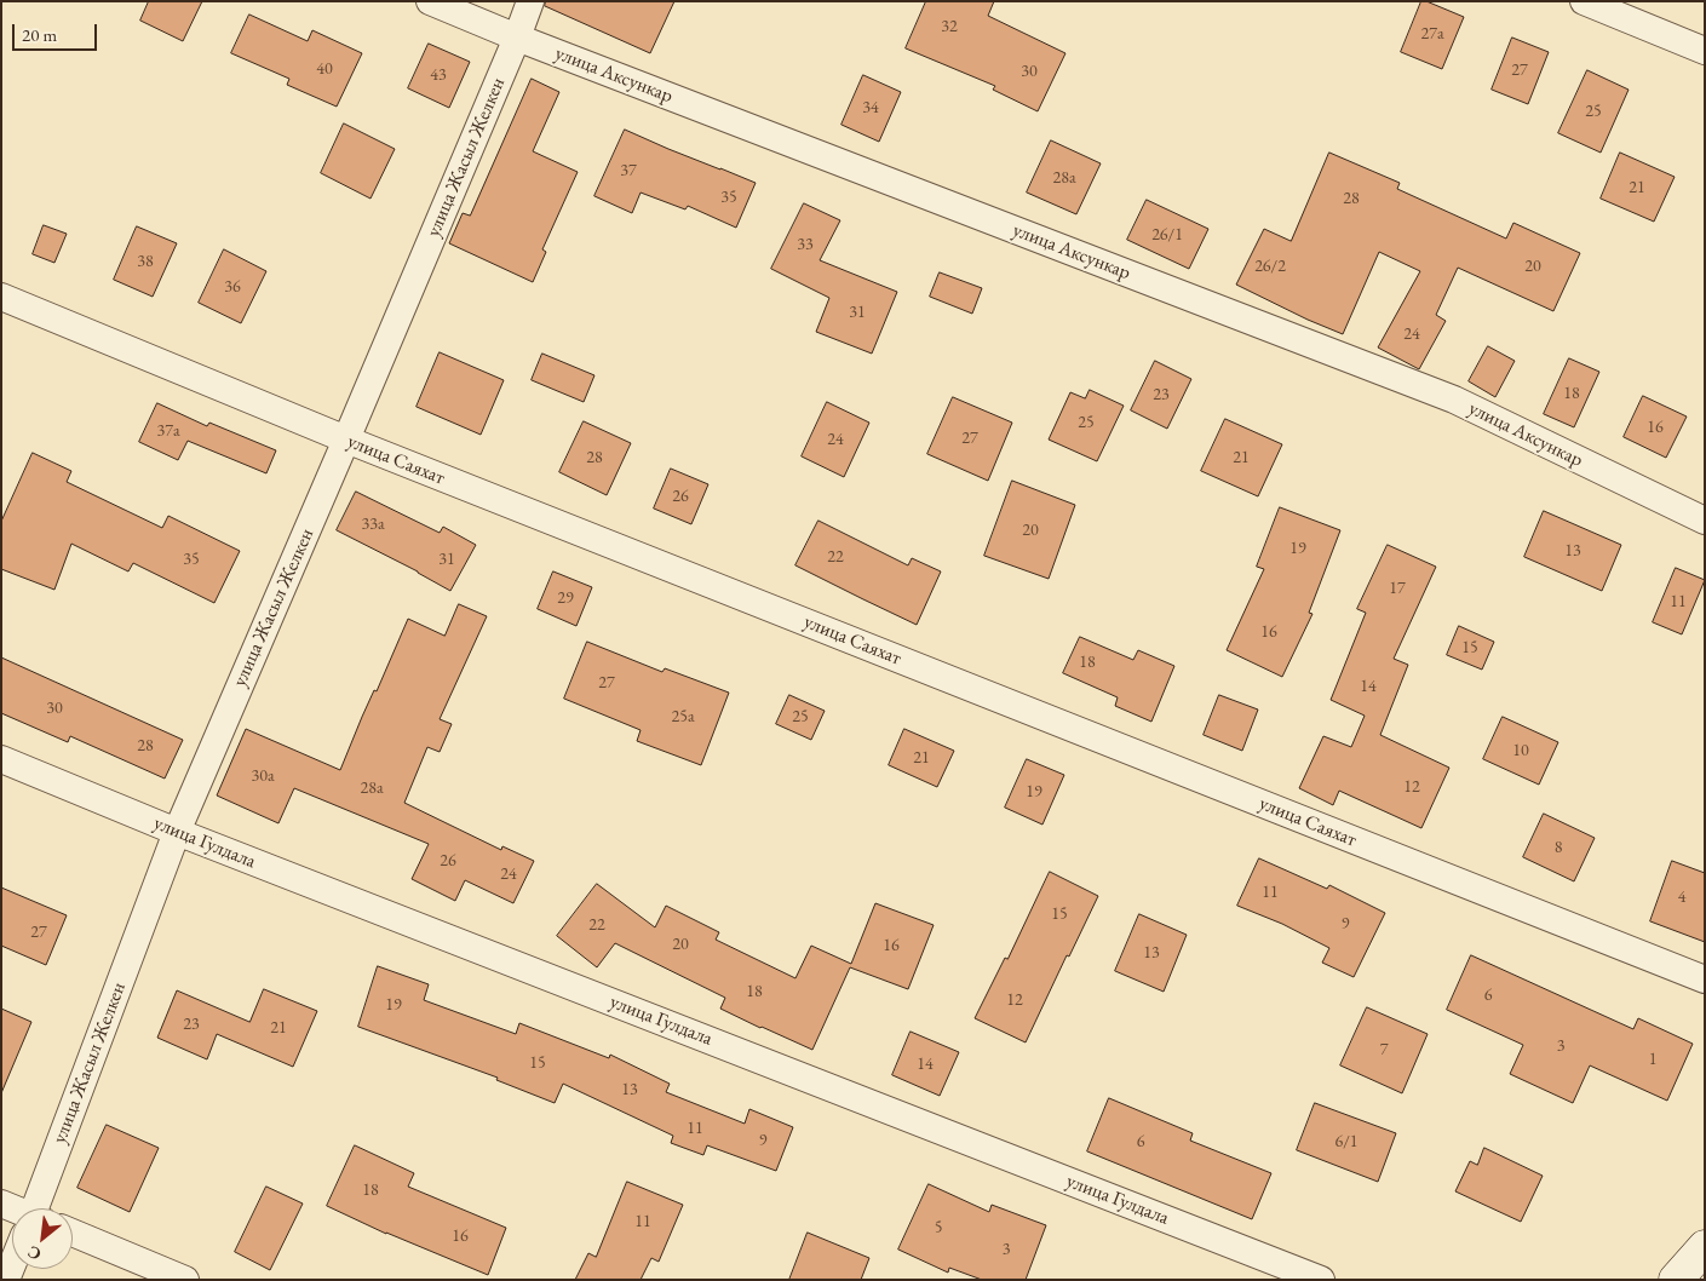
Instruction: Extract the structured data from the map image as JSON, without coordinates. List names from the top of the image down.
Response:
{
  "streets": {
    "street": [
      "улица Аксункар",
      "улица Жасыл Желкен",
      "улица Саяхат",
      "улица Гулдала"
    ]
  },
  "crossings": [
    ["улица Аксункар", "улица Жасыл Желкен"],
    ["улица Жасыл Желкен", "улица Саяхат"],
    ["улица Жасыл Желкен", "улица Гулдала"]
  ],
  "house_numbers": [
    "32",
    "27а",
    "40",
    "27",
    "30",
    "43",
    "34",
    "25",
    "37",
    "28а",
    "21",
    "35",
    "28",
    "26/1",
    "33",
    "38",
    "26/2",
    "20",
    "36",
    "31",
    "24",
    "18",
    "23",
    "25",
    "16",
    "37а",
    "27",
    "24",
    "28",
    "21",
    "26",
    "33а",
    "20",
    "19",
    "13",
    "22",
    "35",
    "31",
    "17",
    "29",
    "11",
    "16",
    "15",
    "18",
    "27",
    "14",
    "30",
    "25а",
    "25",
    "28",
    "10",
    "21",
    "30а",
    "12",
    "28а",
    "19",
    "8",
    "26",
    "24",
    "11",
    "4",
    "15",
    "9",
    "22",
    "27",
    "20",
    "16",
    "13",
    "18",
    "6",
    "12",
    "19",
    "23",
    "21",
    "3",
    "7",
    "1",
    "15",
    "14",
    "13",
    "11",
    "9",
    "6",
    "6/1",
    "18",
    "11",
    "5",
    "16",
    "3"
  ],
  "scale_bar": "20 m",
  "north": "bottom left"
}
